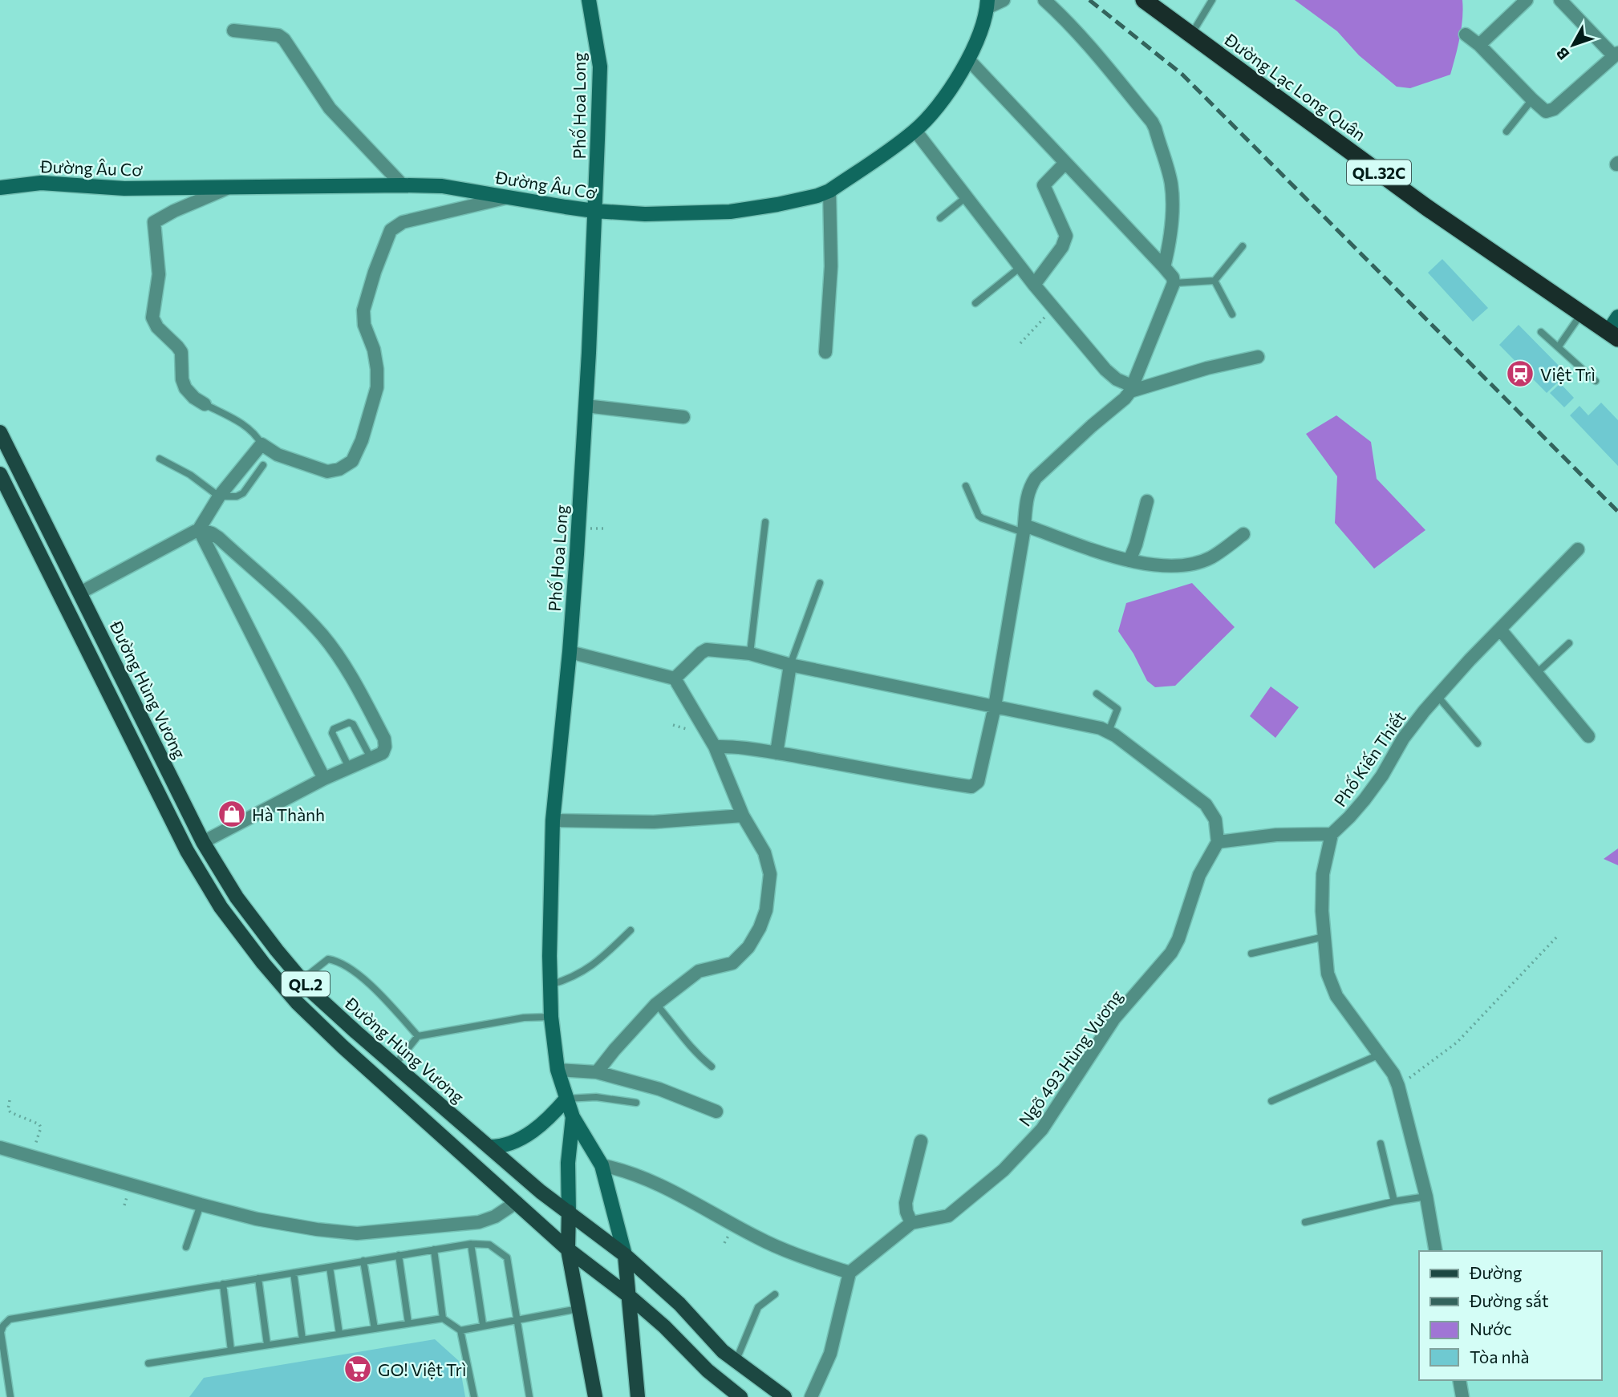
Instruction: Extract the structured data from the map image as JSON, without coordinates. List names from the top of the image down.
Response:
{
  "streets": {
    "highway": ["Đường Lạc Long Quân", "QL.32C"],
    "main road": ["Đường Hùng Vương", "QL.2"],
    "street": [
      "Phố Hoa Long",
      "Đường Âu Cơ",
      "Phố Kiến Thiết",
      "Ngõ 493 Hùng Vương"
    ]
  },
  "crossings": [
    ["Phố Hoa Long", "Đường Âu Cơ"],
    ["Phố Hoa Long", "Đường Hùng Vương"]
  ],
  "places": {
    "station": ["Việt Trì"],
    "shop": ["Hà Thành"],
    "supermarket": ["GO! Việt Trì"]
  },
  "legend": [
    "Đường",
    "Đường sắt",
    "Nước",
    "Tòa nhà"
  ],
  "north": "bottom left"
}
